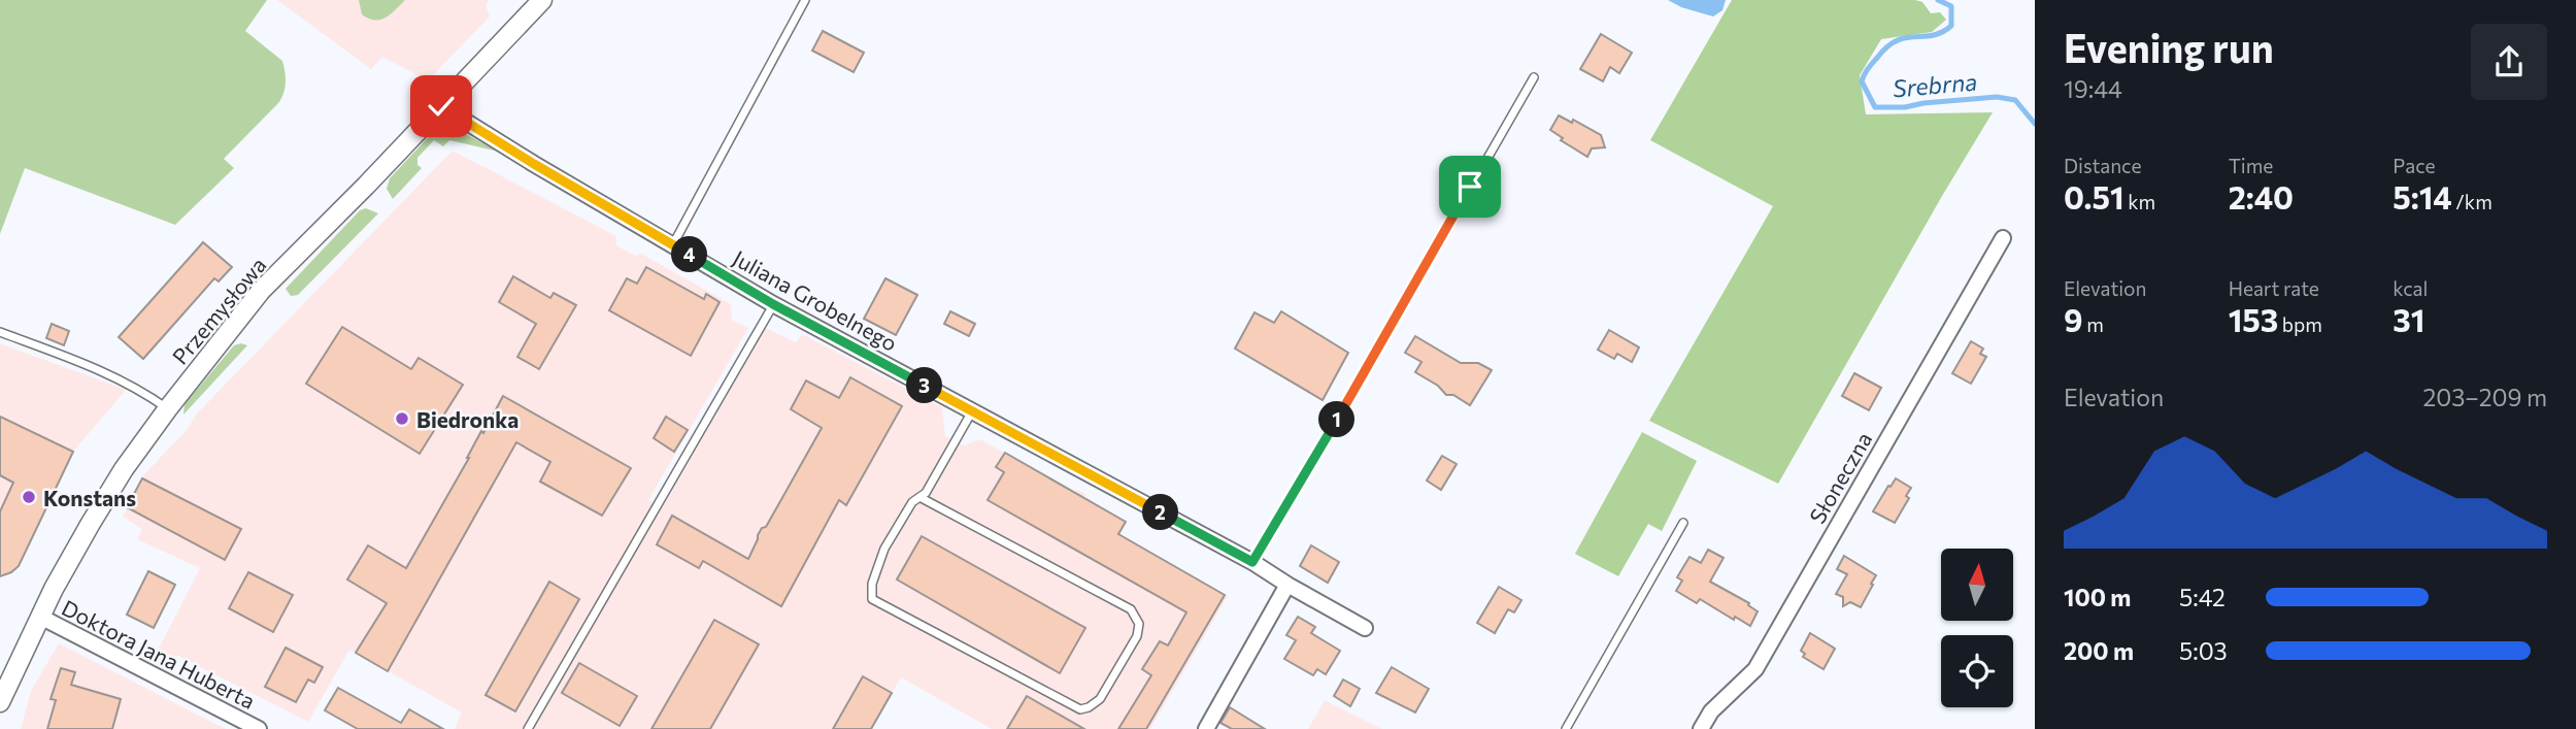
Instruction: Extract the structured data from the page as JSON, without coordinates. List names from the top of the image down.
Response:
{
  "streets": {
    "street": [
      "Juliana Grobelnego",
      "Przemysłowa",
      "Słoneczna",
      "Doktora Jana Huberta"
    ]
  },
  "crossings": [
    ["Juliana Grobelnego", "Przemysłowa"],
    ["Przemysłowa", "Doktora Jana Huberta"]
  ],
  "water": ["Srebrna"],
  "places": ["Biedronka", "Konstans"],
  "north": "top",
  "page": {
    "heading": ["Evening run", "19:44"],
    "stats": [
      ["Distance", "0.51 km"],
      ["Time", "2:40"],
      ["Pace", "5:14 /km"],
      ["Elevation", "9 m"],
      ["Heart rate", "153 bpm"],
      ["kcal", "31"]
    ],
    "pins": [
      "4",
      "3",
      "1",
      "2"
    ],
    "chart": ["Elevation", "203–209 m"],
    "list": [
      {
        "name": "100 m",
        "note": "5:42"
      },
      {
        "name": "200 m",
        "note": "5:03"
      }
    ]
  }
}
